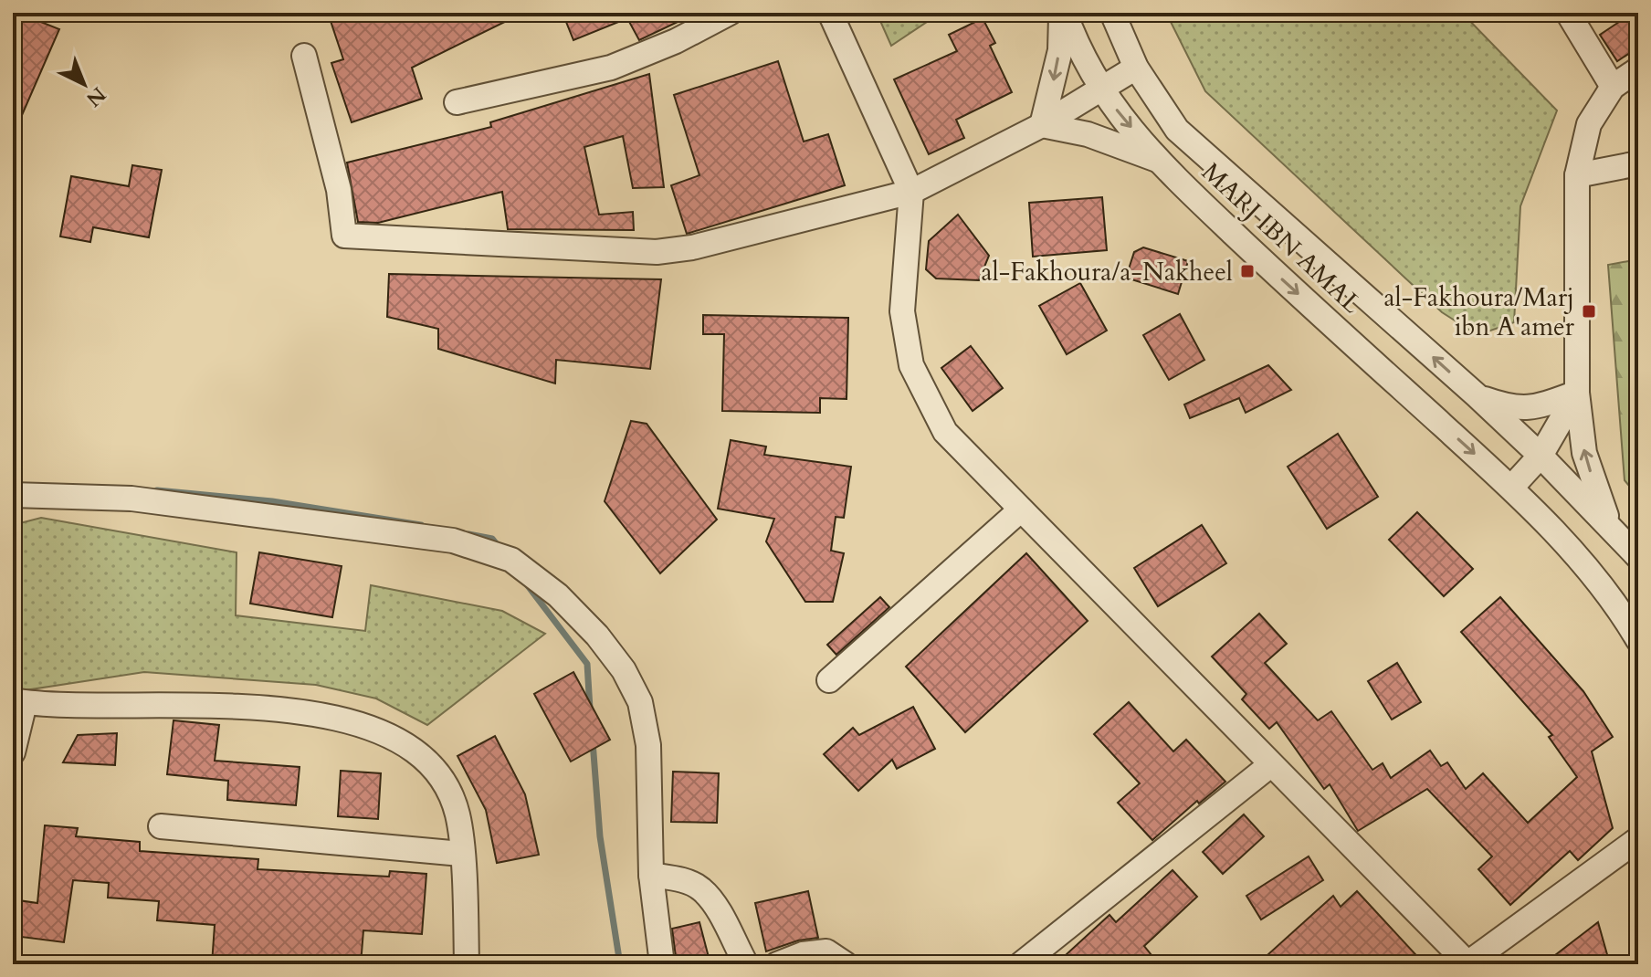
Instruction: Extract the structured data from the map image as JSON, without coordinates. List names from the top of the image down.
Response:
{
  "streets": {
    "street": ["MARJ IBN AMAL"]
  },
  "places": {
    "transit": ["al-Fakhoura/a-Nakheel", "al-Fakhoura/Marj ibn A'amer"]
  },
  "north": "bottom right"
}
